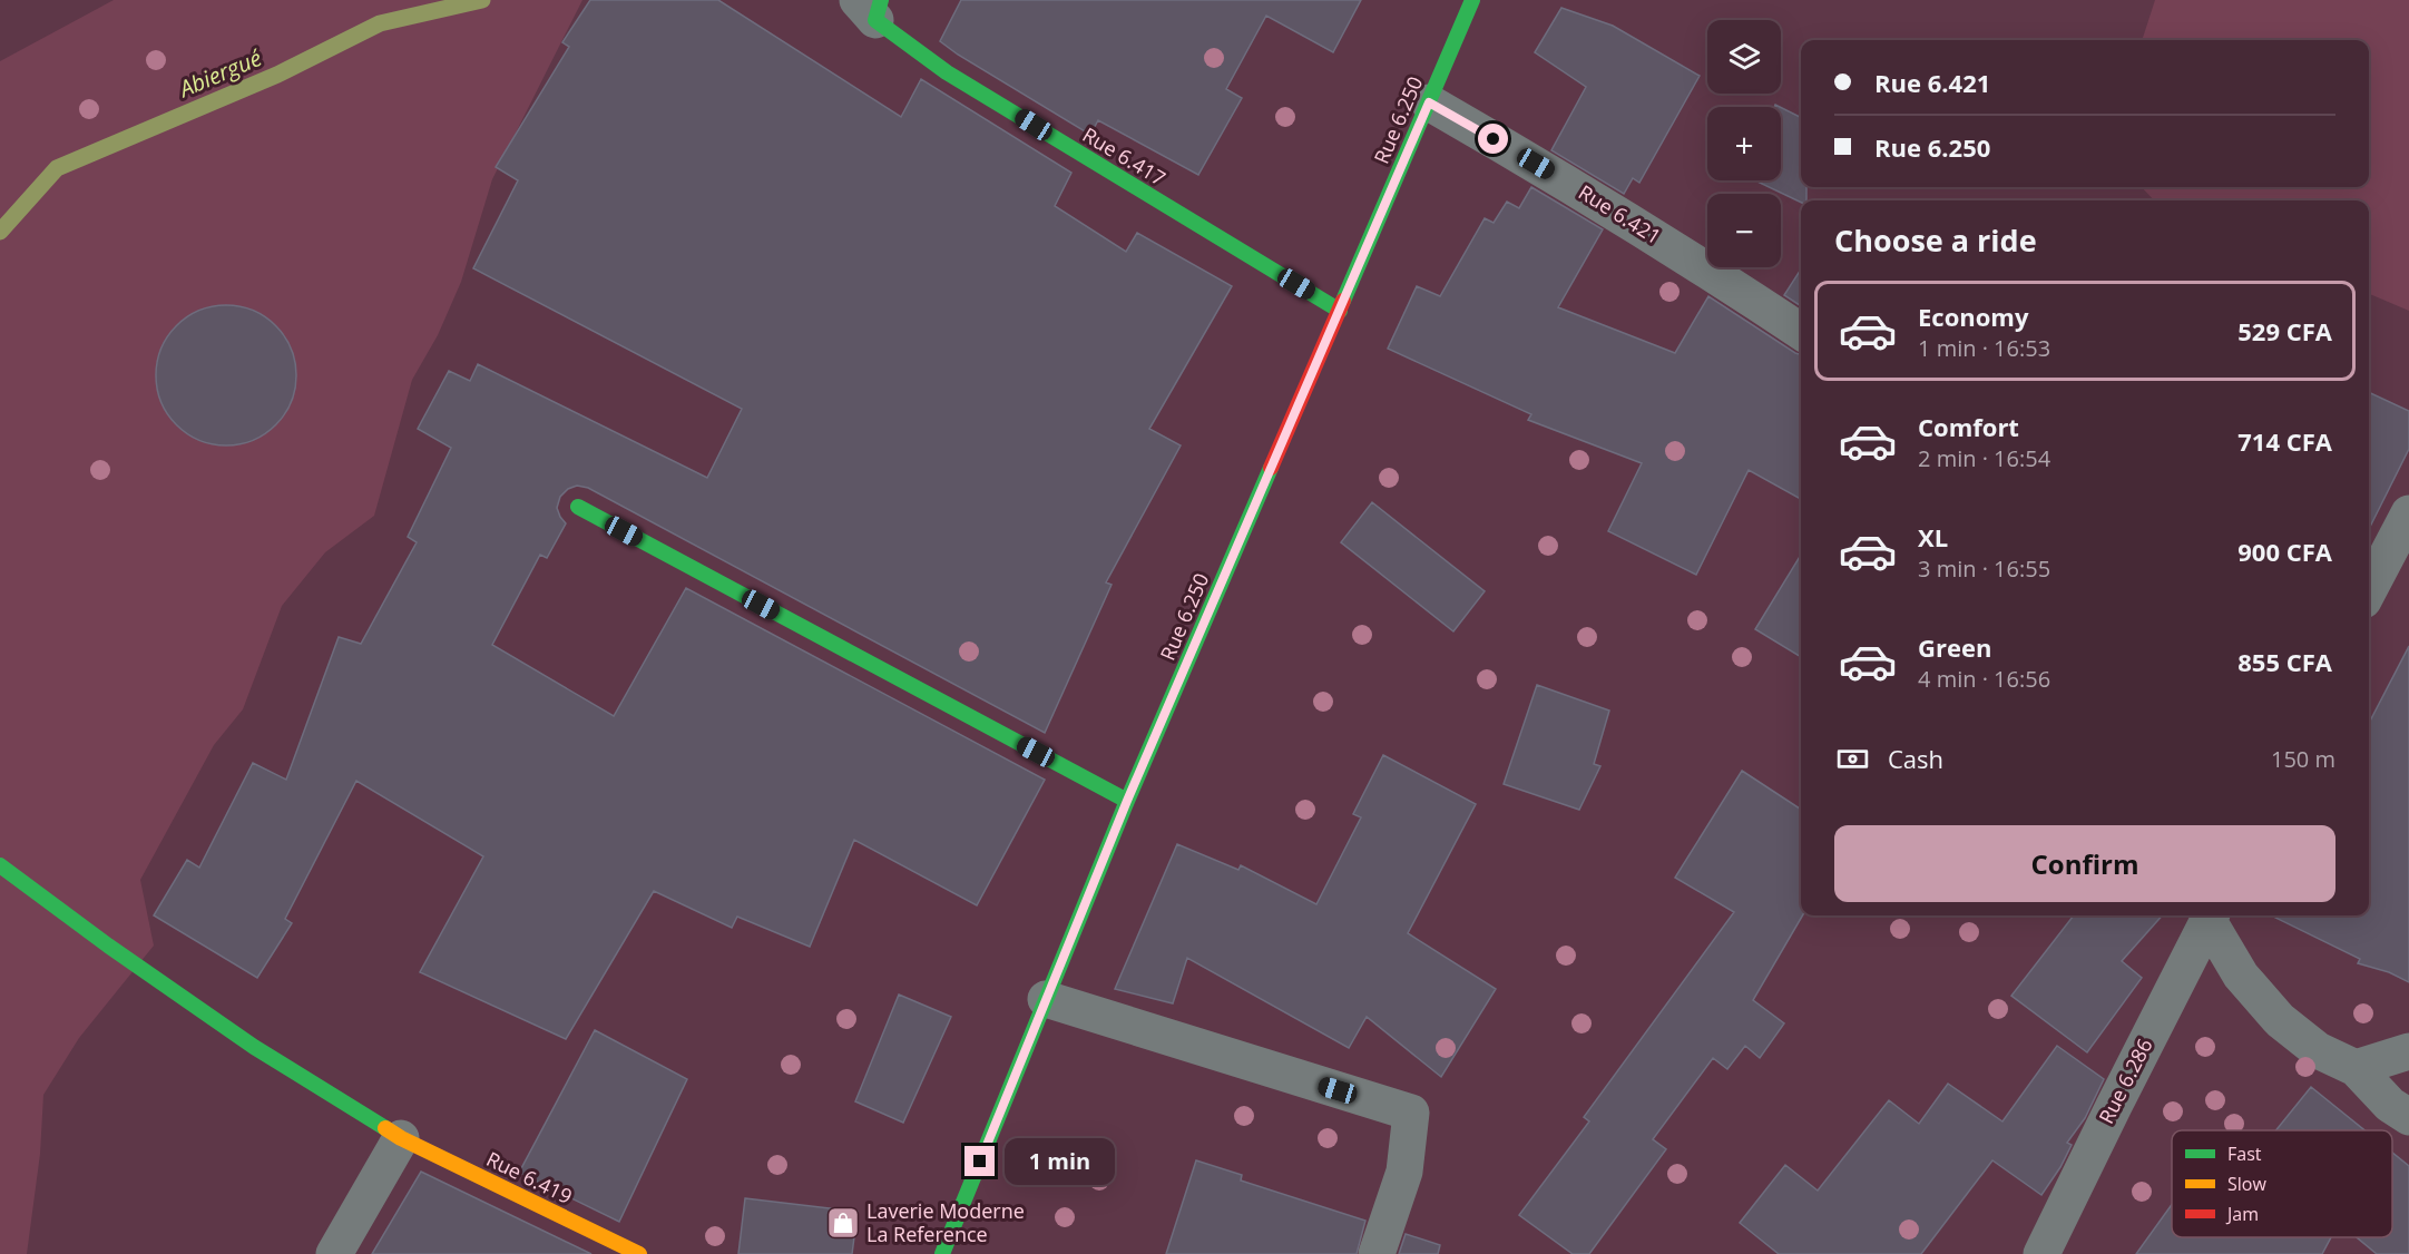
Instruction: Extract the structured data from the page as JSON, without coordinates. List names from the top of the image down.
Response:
{
  "streets": {
    "street": [
      "Rue 6.250",
      "Rue 6.417",
      "Rue 6.421",
      "Rue 6.286",
      "Rue 6.419"
    ]
  },
  "crossings": [
    ["Rue 6.250", "Rue 6.417"],
    ["Rue 6.250", "Rue 6.421"]
  ],
  "water": ["Abiergué"],
  "places": {
    "shop": ["Laverie Moderne La Reference"]
  },
  "legend": ["Fast", "Slow", "Jam"],
  "page": {
    "map_buttons": ["+", "−"],
    "banner": ["Rue 6.421", "Rue 6.250"],
    "heading": "Choose a ride",
    "list": [
      {
        "name": "Economy",
        "note": "1 min · 16:53",
        "value": "529 CFA"
      },
      {
        "name": "Comfort",
        "note": "2 min · 16:54",
        "value": "714 CFA"
      },
      {
        "name": "XL",
        "note": "3 min · 16:55",
        "value": "900 CFA"
      },
      {
        "name": "Green",
        "note": "4 min · 16:56",
        "value": "855 CFA"
      }
    ],
    "pay": ["Cash", "150 m"],
    "buttons": "Confirm",
    "bubble": "1 min"
  }
}
